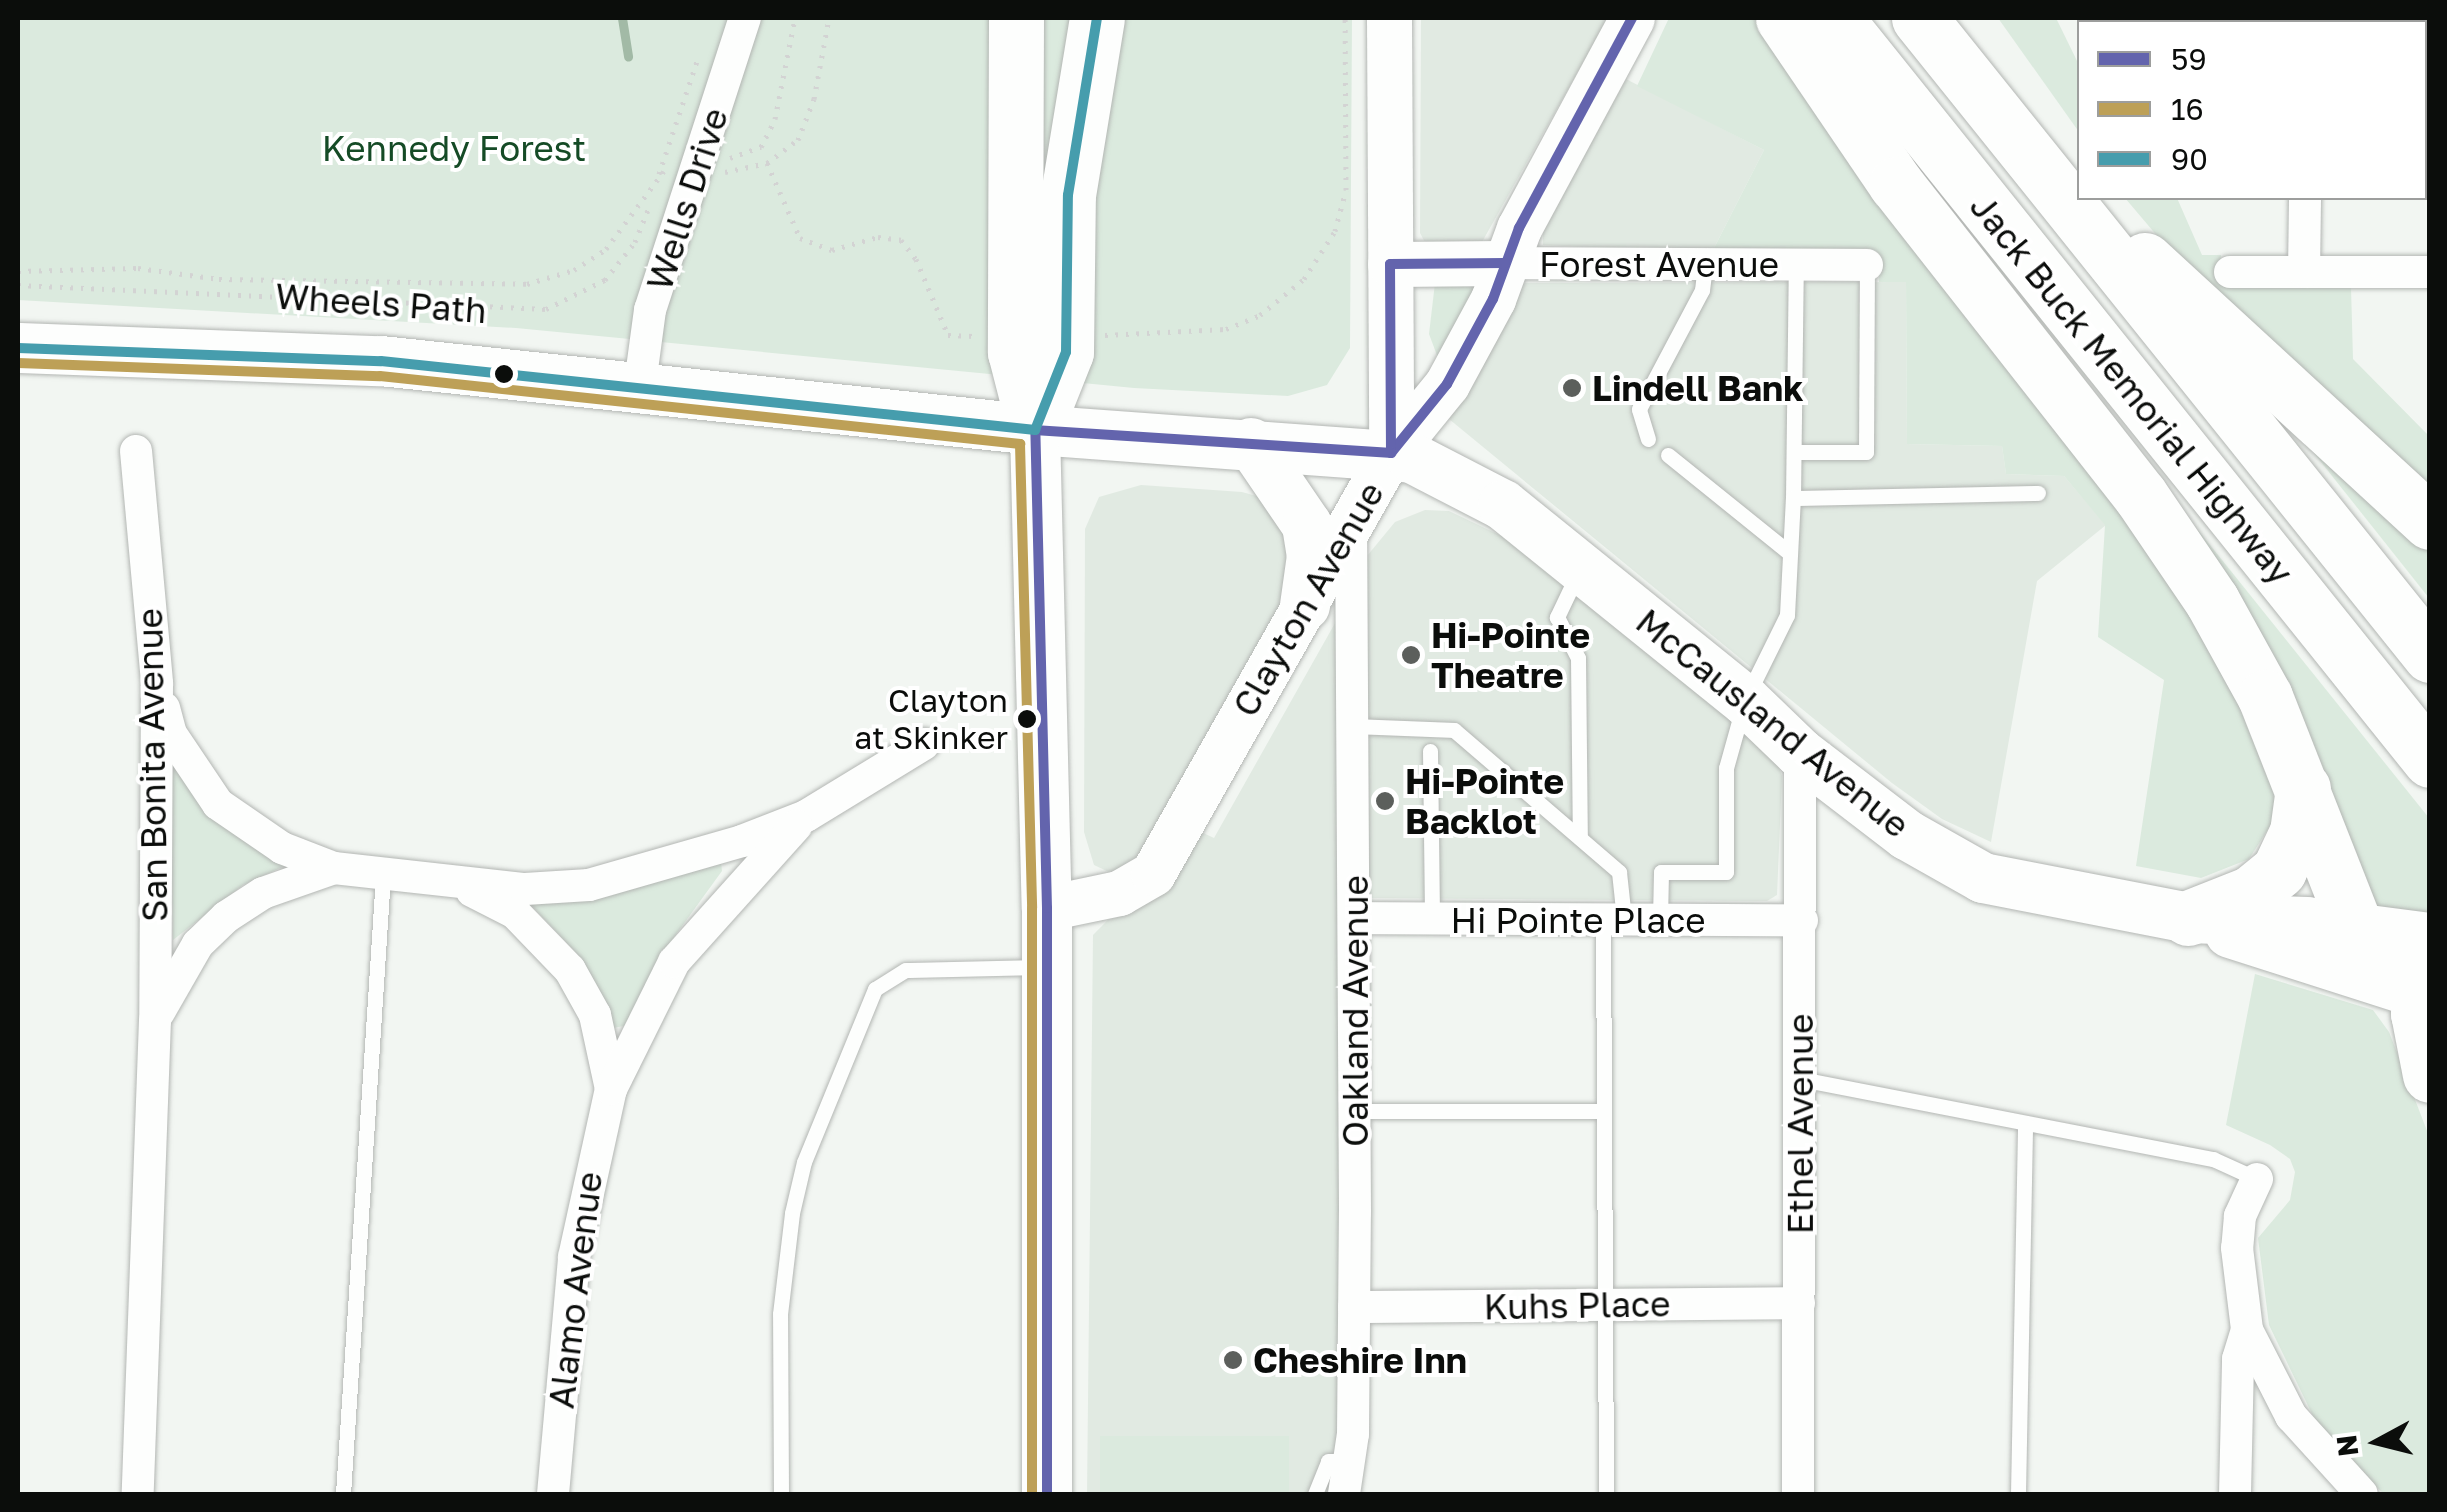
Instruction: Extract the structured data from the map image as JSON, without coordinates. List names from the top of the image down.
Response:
{
  "streets": {
    "highway": ["Jack Buck Memorial Highway"],
    "main road": ["McCausland Avenue"],
    "street": [
      "Wells Drive",
      "Forest Avenue",
      "Clayton Avenue",
      "San Bonita Avenue",
      "Hi Pointe Place",
      "Oakland Avenue",
      "Ethel Avenue",
      "Alamo Avenue",
      "Kuhs Place"
    ],
    "path": ["Wheels Path"]
  },
  "crossings": [
    ["Wells Drive", "McCausland Avenue"],
    ["Forest Avenue", "Clayton Avenue"],
    ["Clayton Avenue", "McCausland Avenue"],
    ["Clayton Avenue", "Oakland Avenue"],
    ["McCausland Avenue", "Ethel Avenue"],
    ["Hi Pointe Place", "Oakland Avenue"],
    ["Hi Pointe Place", "Ethel Avenue"],
    ["Oakland Avenue", "Kuhs Place"],
    ["Ethel Avenue", "Kuhs Place"]
  ],
  "parks": ["Kennedy Forest"],
  "places": [
    "Lindell Bank",
    "Hi-Pointe Theatre",
    "Clayton at Skinker",
    "Hi-Pointe Backlot",
    "Cheshire Inn"
  ],
  "lines": ["transit line 59", "transit line 90", "transit line 16"],
  "legend": ["59", "16", "90"],
  "north": "left"
}
